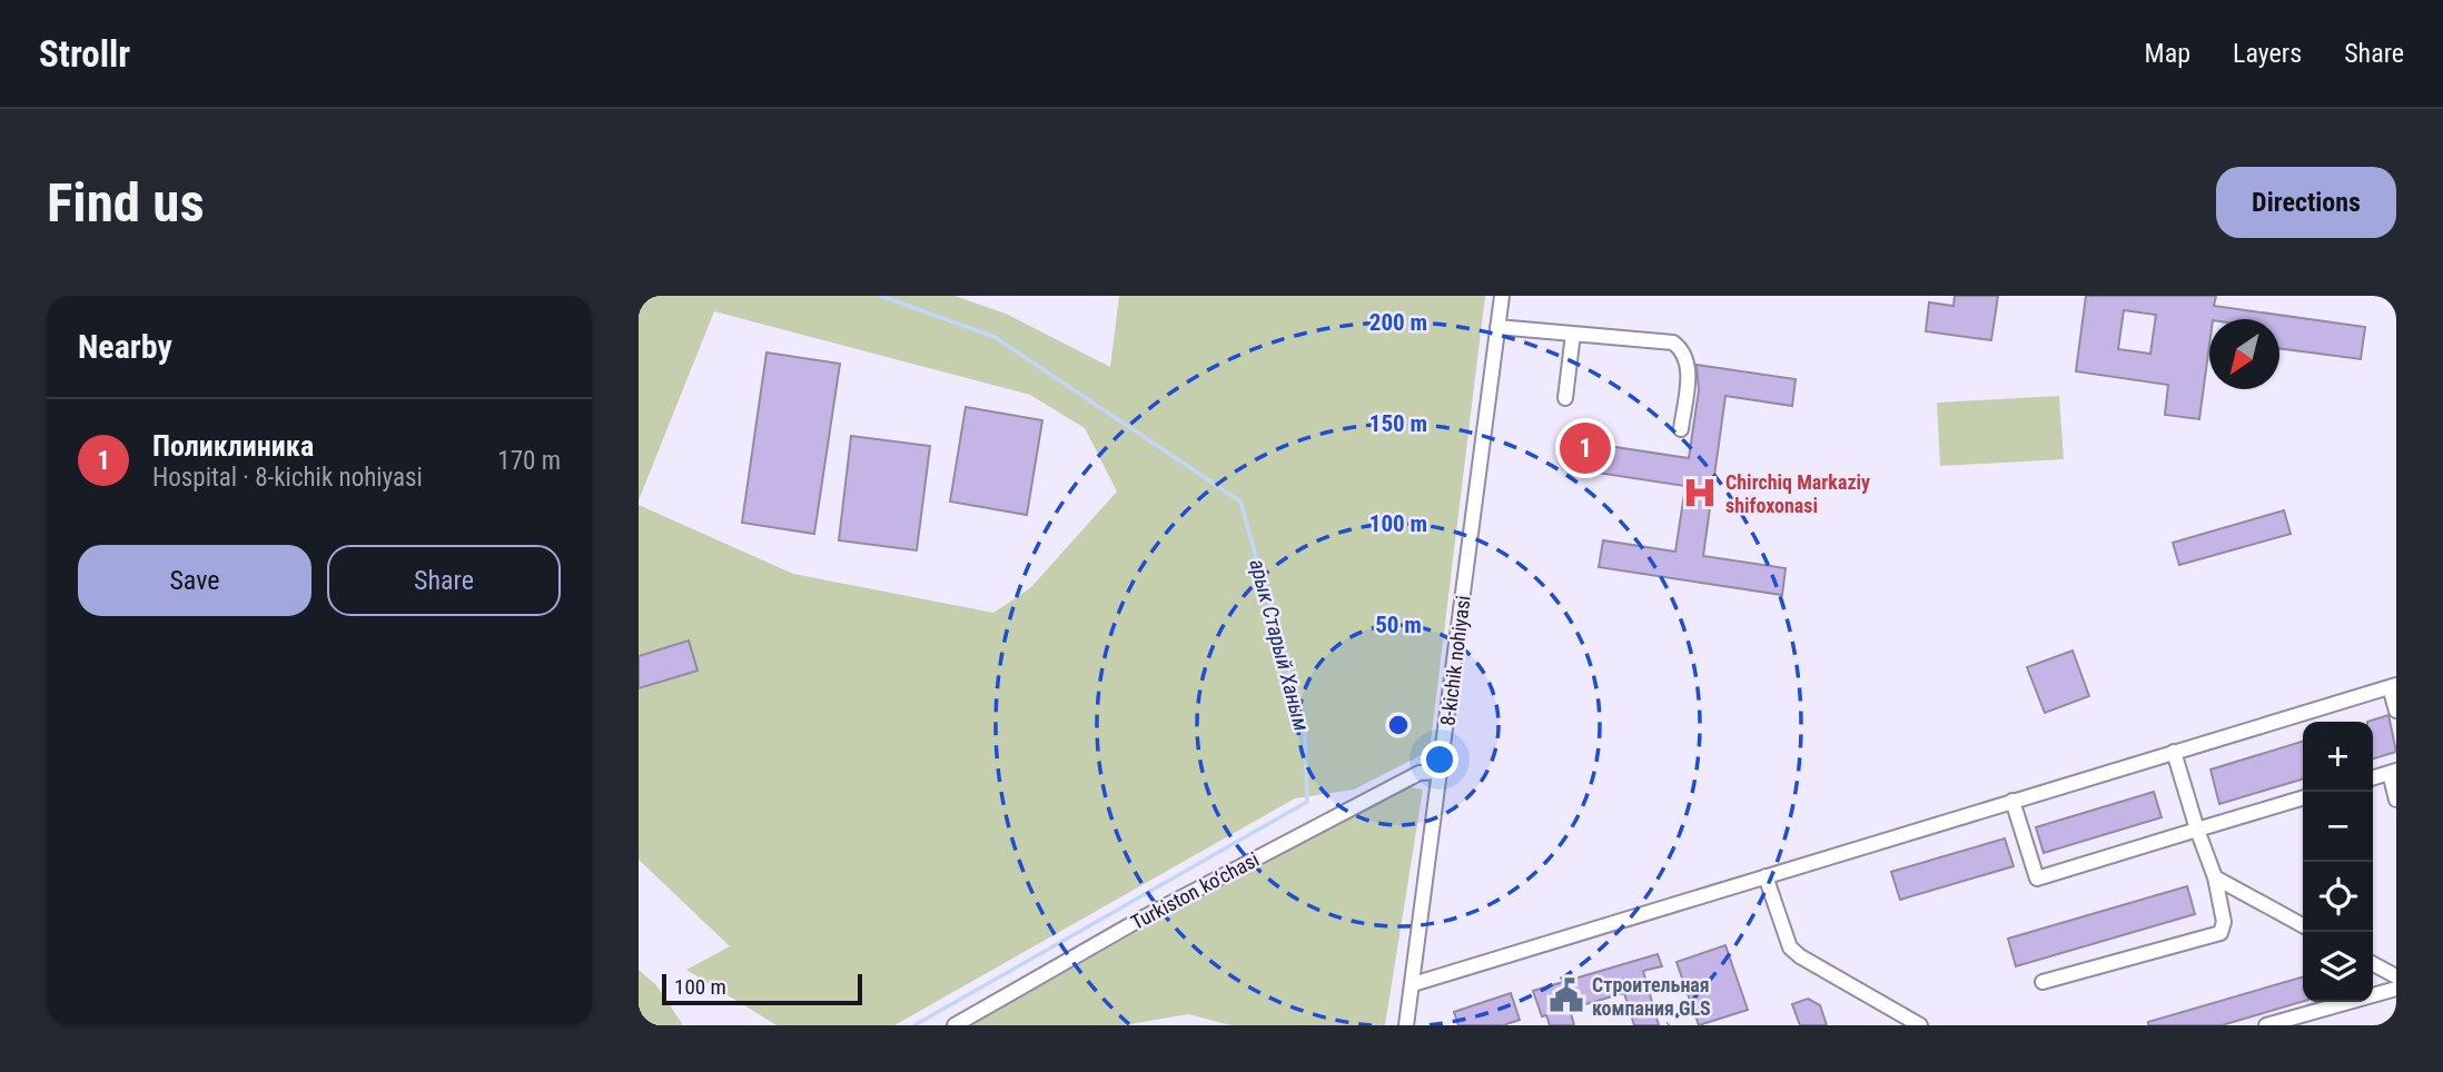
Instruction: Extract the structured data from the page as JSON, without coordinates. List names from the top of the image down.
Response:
{
  "streets": {
    "street": ["8-kichik nohiyasi", "Turkiston ko‘chasi"]
  },
  "crossings": [
    ["8-kichik nohiyasi", "Turkiston ko‘chasi"]
  ],
  "water": ["арык Старый Ханым"],
  "places": {
    "hospital": ["Chirchiq Markaziy shifoxonasi"],
    "public building": ["Строительная компания GLS"]
  },
  "scale_bar": "100 m",
  "north": "bottom left",
  "page": {
    "header": "Strollr",
    "nav": ["Map", "Layers", "Share"],
    "buttons": [
      "Directions",
      ["Save", "Share"]
    ],
    "title": "Find us",
    "heading": "Nearby",
    "list": [
      {
        "mark": "1",
        "name": "Поликлиника",
        "note": "Hospital · 8-kichik nohiyasi",
        "value": "170 m"
      }
    ],
    "pins": "1",
    "map_buttons": ["+", "−"],
    "scale": "100 m"
  },
  "rings": [
    "200 m",
    "150 m",
    "100 m",
    "50 m"
  ]
}
